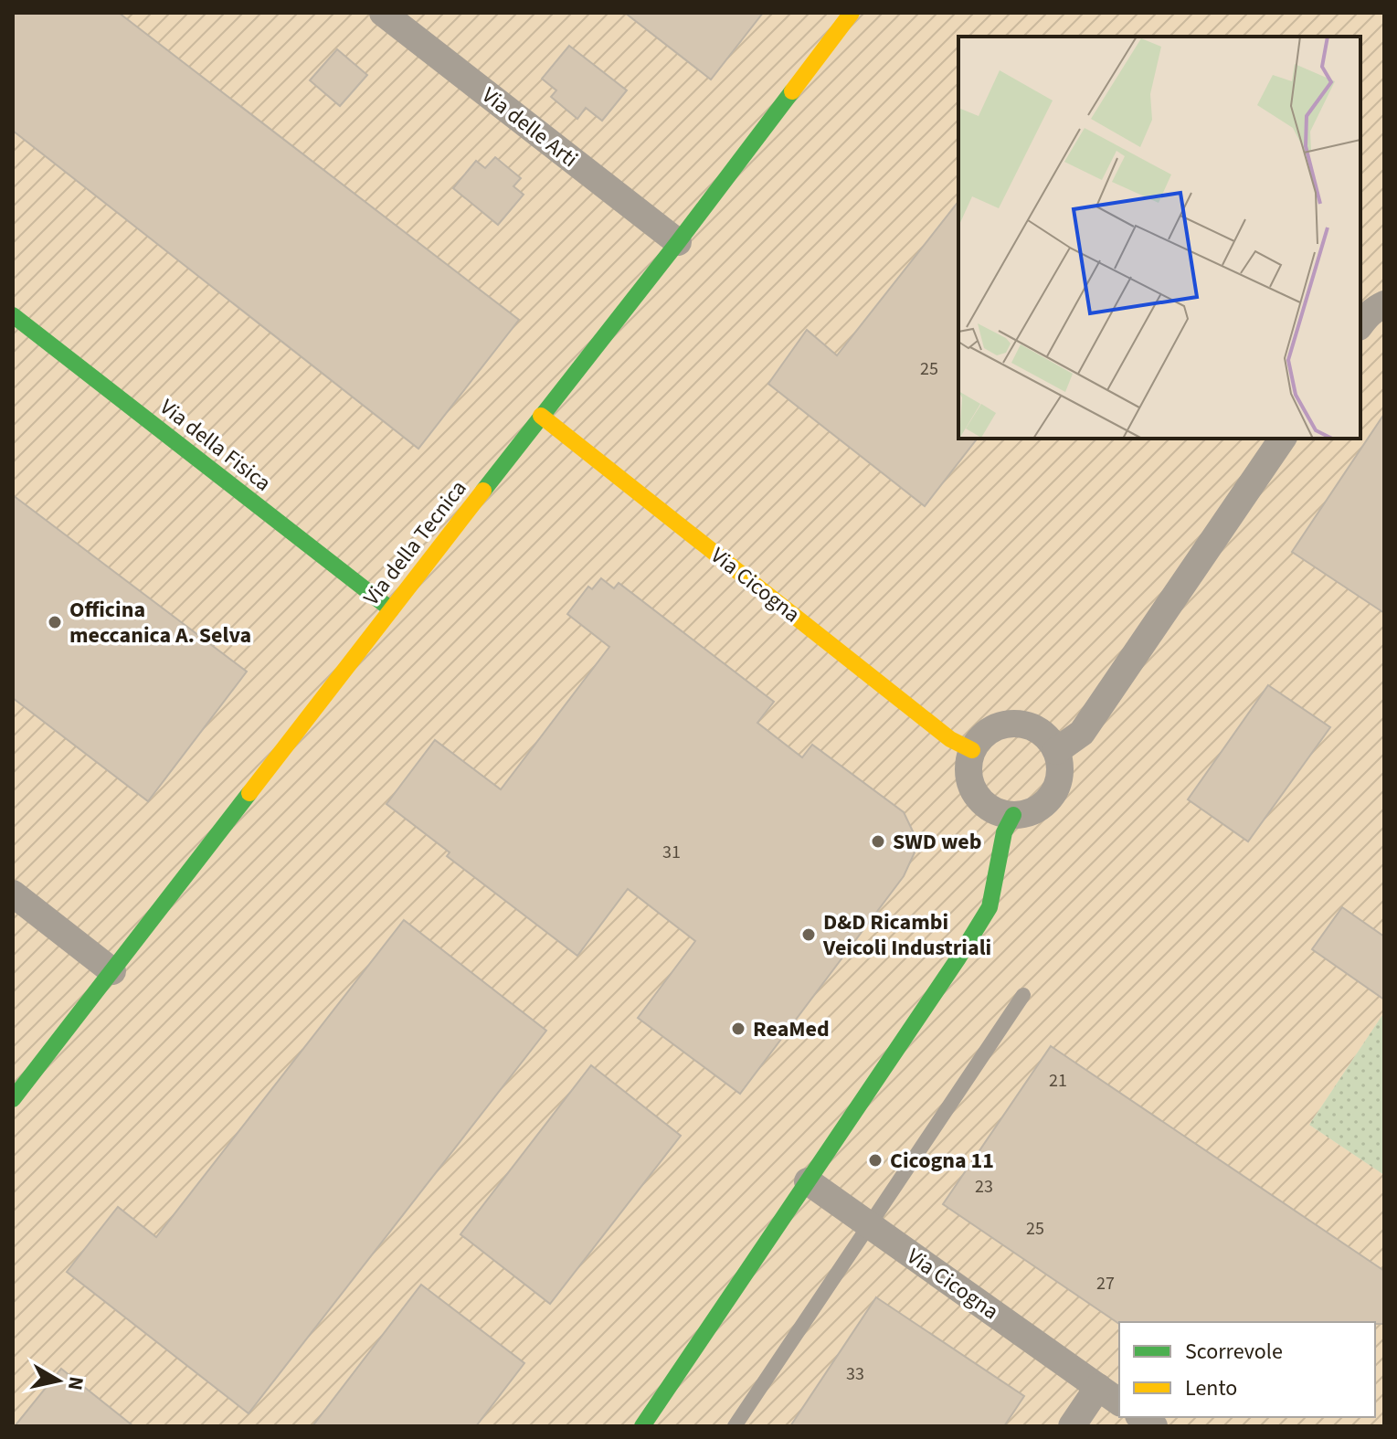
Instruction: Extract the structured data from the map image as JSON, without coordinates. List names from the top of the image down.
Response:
{
  "streets": {
    "street": [
      "Via delle Arti",
      "Via della Fisica",
      "Via della Tecnica",
      "Via Cicogna"
    ]
  },
  "crossings": [
    ["Via delle Arti", "Via della Tecnica"],
    ["Via della Fisica", "Via della Tecnica"],
    ["Via della Tecnica", "Via Cicogna"]
  ],
  "places": [
    "Officina meccanica A. Selva",
    "SWD web",
    "D&D Ricambi Veicoli Industriali",
    "ReaMed",
    "Cicogna 11"
  ],
  "house_numbers": [
    "25",
    "31",
    "21",
    "23",
    "25",
    "27",
    "33"
  ],
  "legend": ["Scorrevole", "Lento"],
  "north": "right"
}
